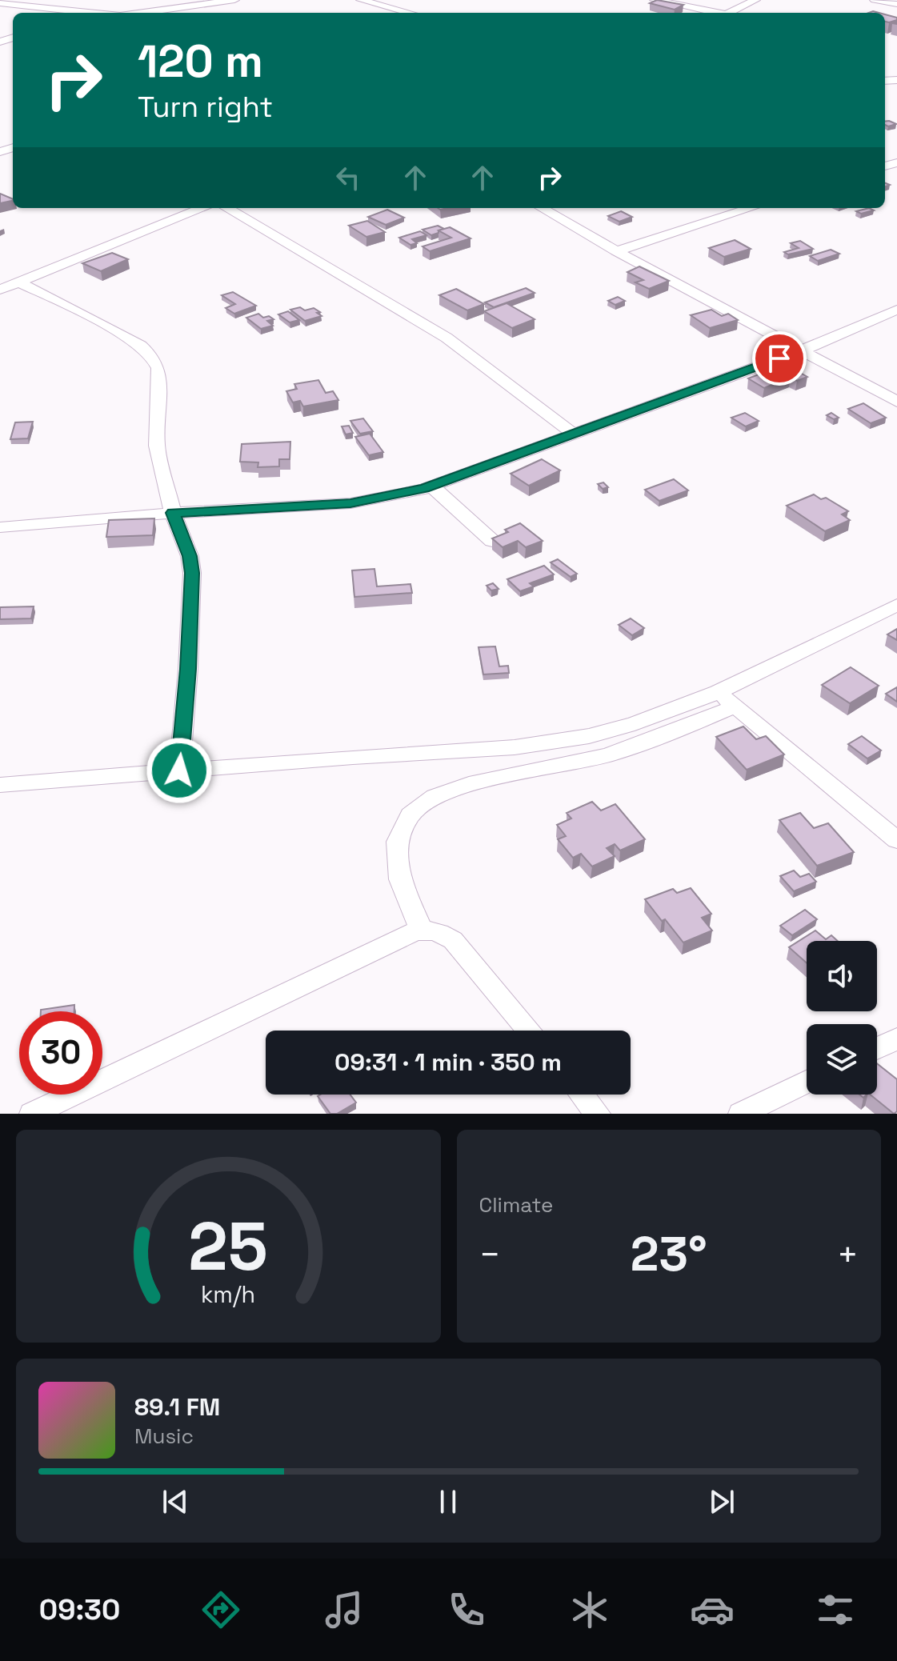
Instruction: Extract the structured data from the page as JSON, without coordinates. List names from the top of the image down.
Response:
{
  "page": {
    "turn": ["120 m", "Turn right"],
    "limit": "30",
    "trip": "09:31 · 1 min · 350 m",
    "tile": "Climate",
    "heat": ["−", "23°", "+"],
    "song": ["89.1 FM", "Music"],
    "tabs": "09:30",
    "gauge": ["25", "km/h"]
  }
}
